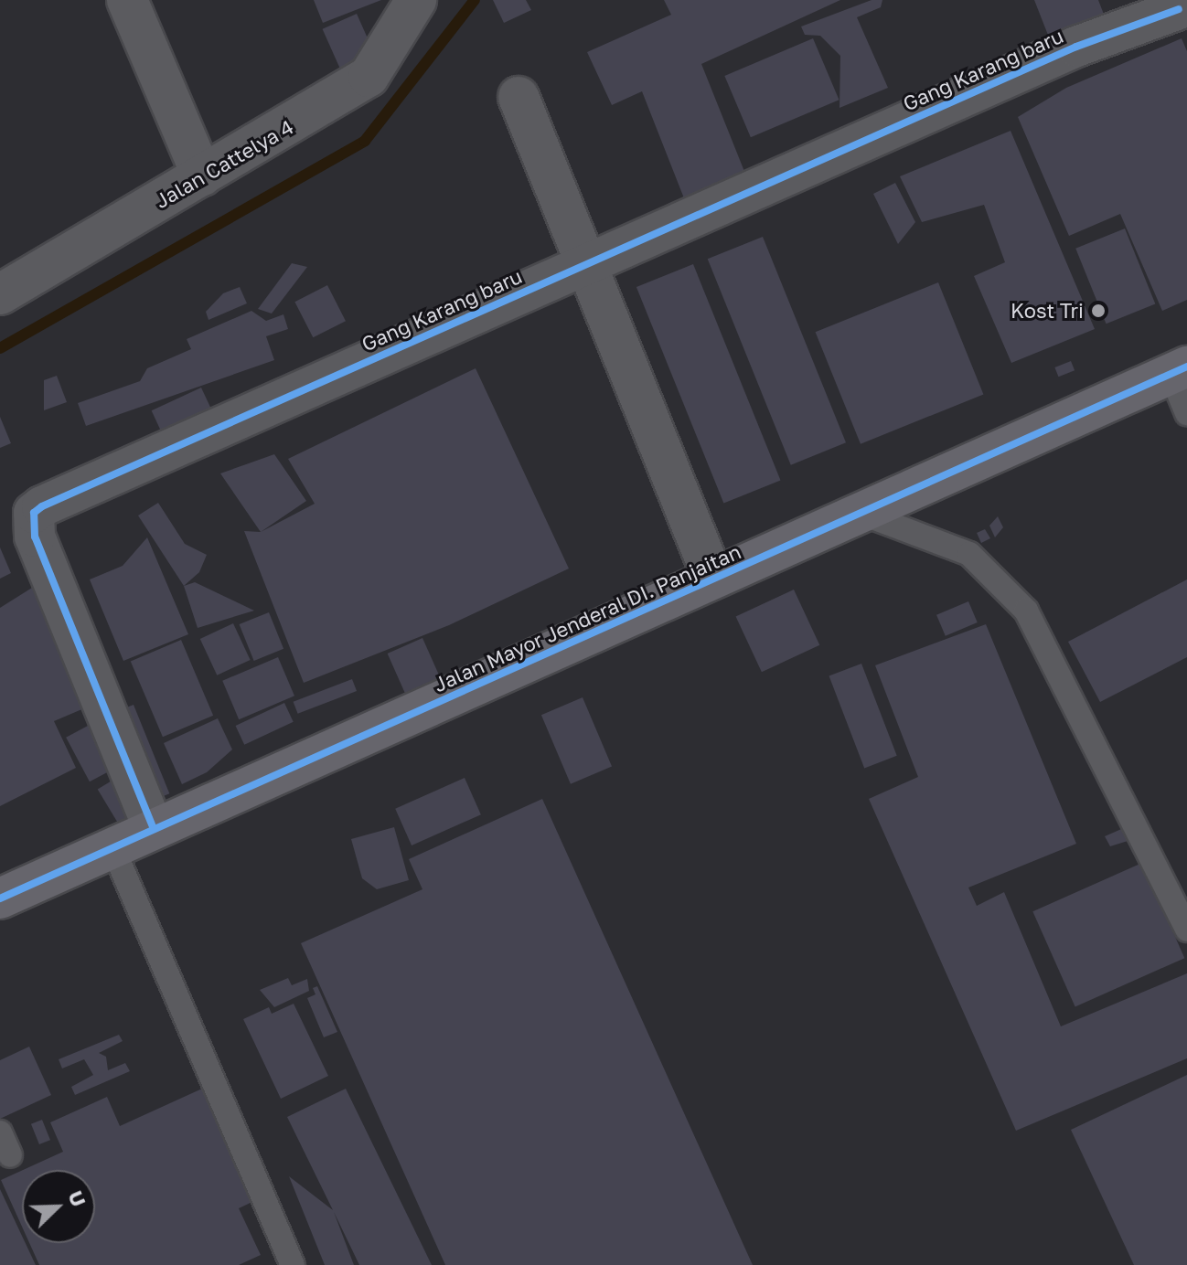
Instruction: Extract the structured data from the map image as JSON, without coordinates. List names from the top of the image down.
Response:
{
  "streets": {
    "street": ["Gang Karang baru", "Jalan Cattelya 4", "Jalan Mayor Jenderal DI. Panjaitan"]
  },
  "crossings": [
    ["Gang Karang baru", "Jalan Mayor Jenderal DI. Panjaitan"]
  ],
  "places": ["Kost Tri"],
  "north": "top right"
}
